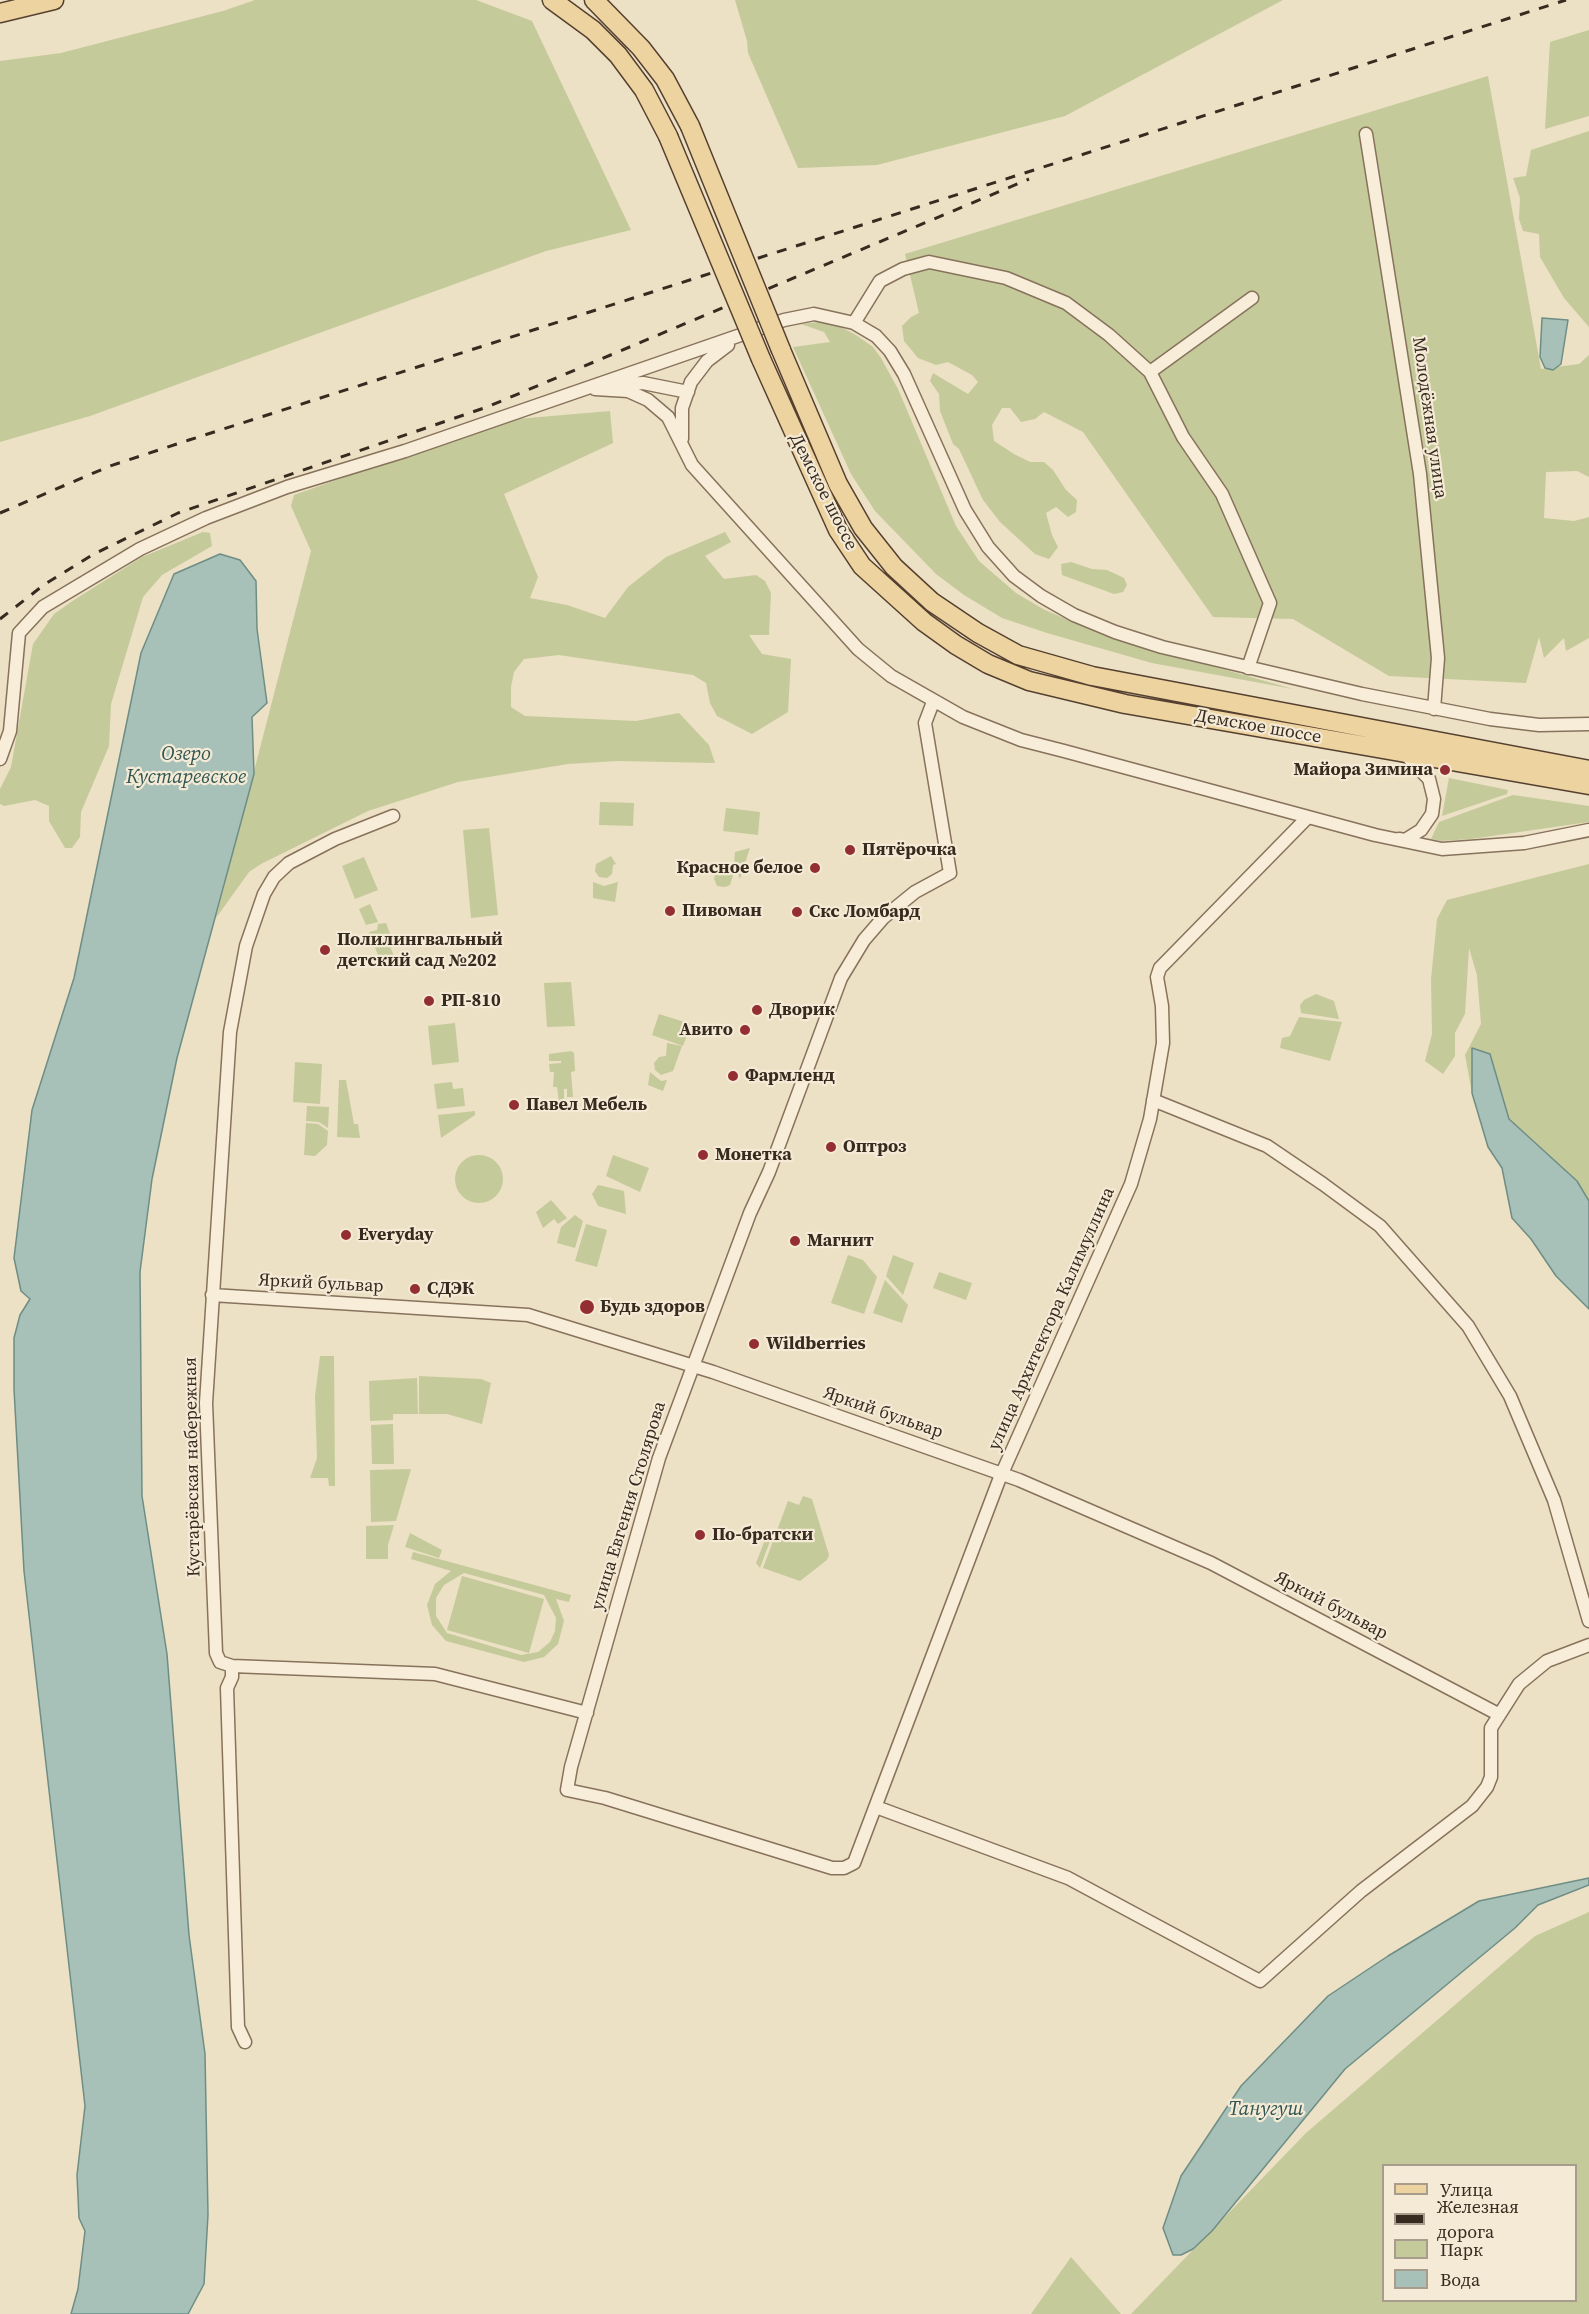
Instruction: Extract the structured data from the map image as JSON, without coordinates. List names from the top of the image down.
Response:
{
  "streets": {
    "main road": ["Демское шоссе"],
    "street": [
      "Молодёжная улица",
      "Яркий бульвар",
      "улица Архитектора Калимуллина",
      "Кустарёвская набережная",
      "улица Евгения Столярова"
    ]
  },
  "crossings": [
    ["Яркий бульвар", "улица Архитектора Калимуллина"],
    ["Яркий бульвар", "Кустарёвская набережная"],
    ["Яркий бульвар", "улица Евгения Столярова"],
    ["улица Архитектора Калимуллина", "улица Евгения Столярова"]
  ],
  "water": ["Озеро Кустаревское", "Танугуш"],
  "places": [
    "Майора Зимина",
    "Пятёрочка",
    "Красное белое",
    "Пивоман",
    "Скс Ломбард",
    "Полилингвальный детский сад №202",
    "РП-810",
    "Дворик",
    "Авито",
    "Фармленд",
    "Павел Мебель",
    "Оптроз",
    "Монетка",
    "Everyday",
    "Магнит",
    "СДЭК",
    "Будь здоров",
    "Wildberries",
    "По-братски"
  ],
  "legend": [
    "Улица",
    "Железная дорога",
    "Парк",
    "Вода"
  ]
}
